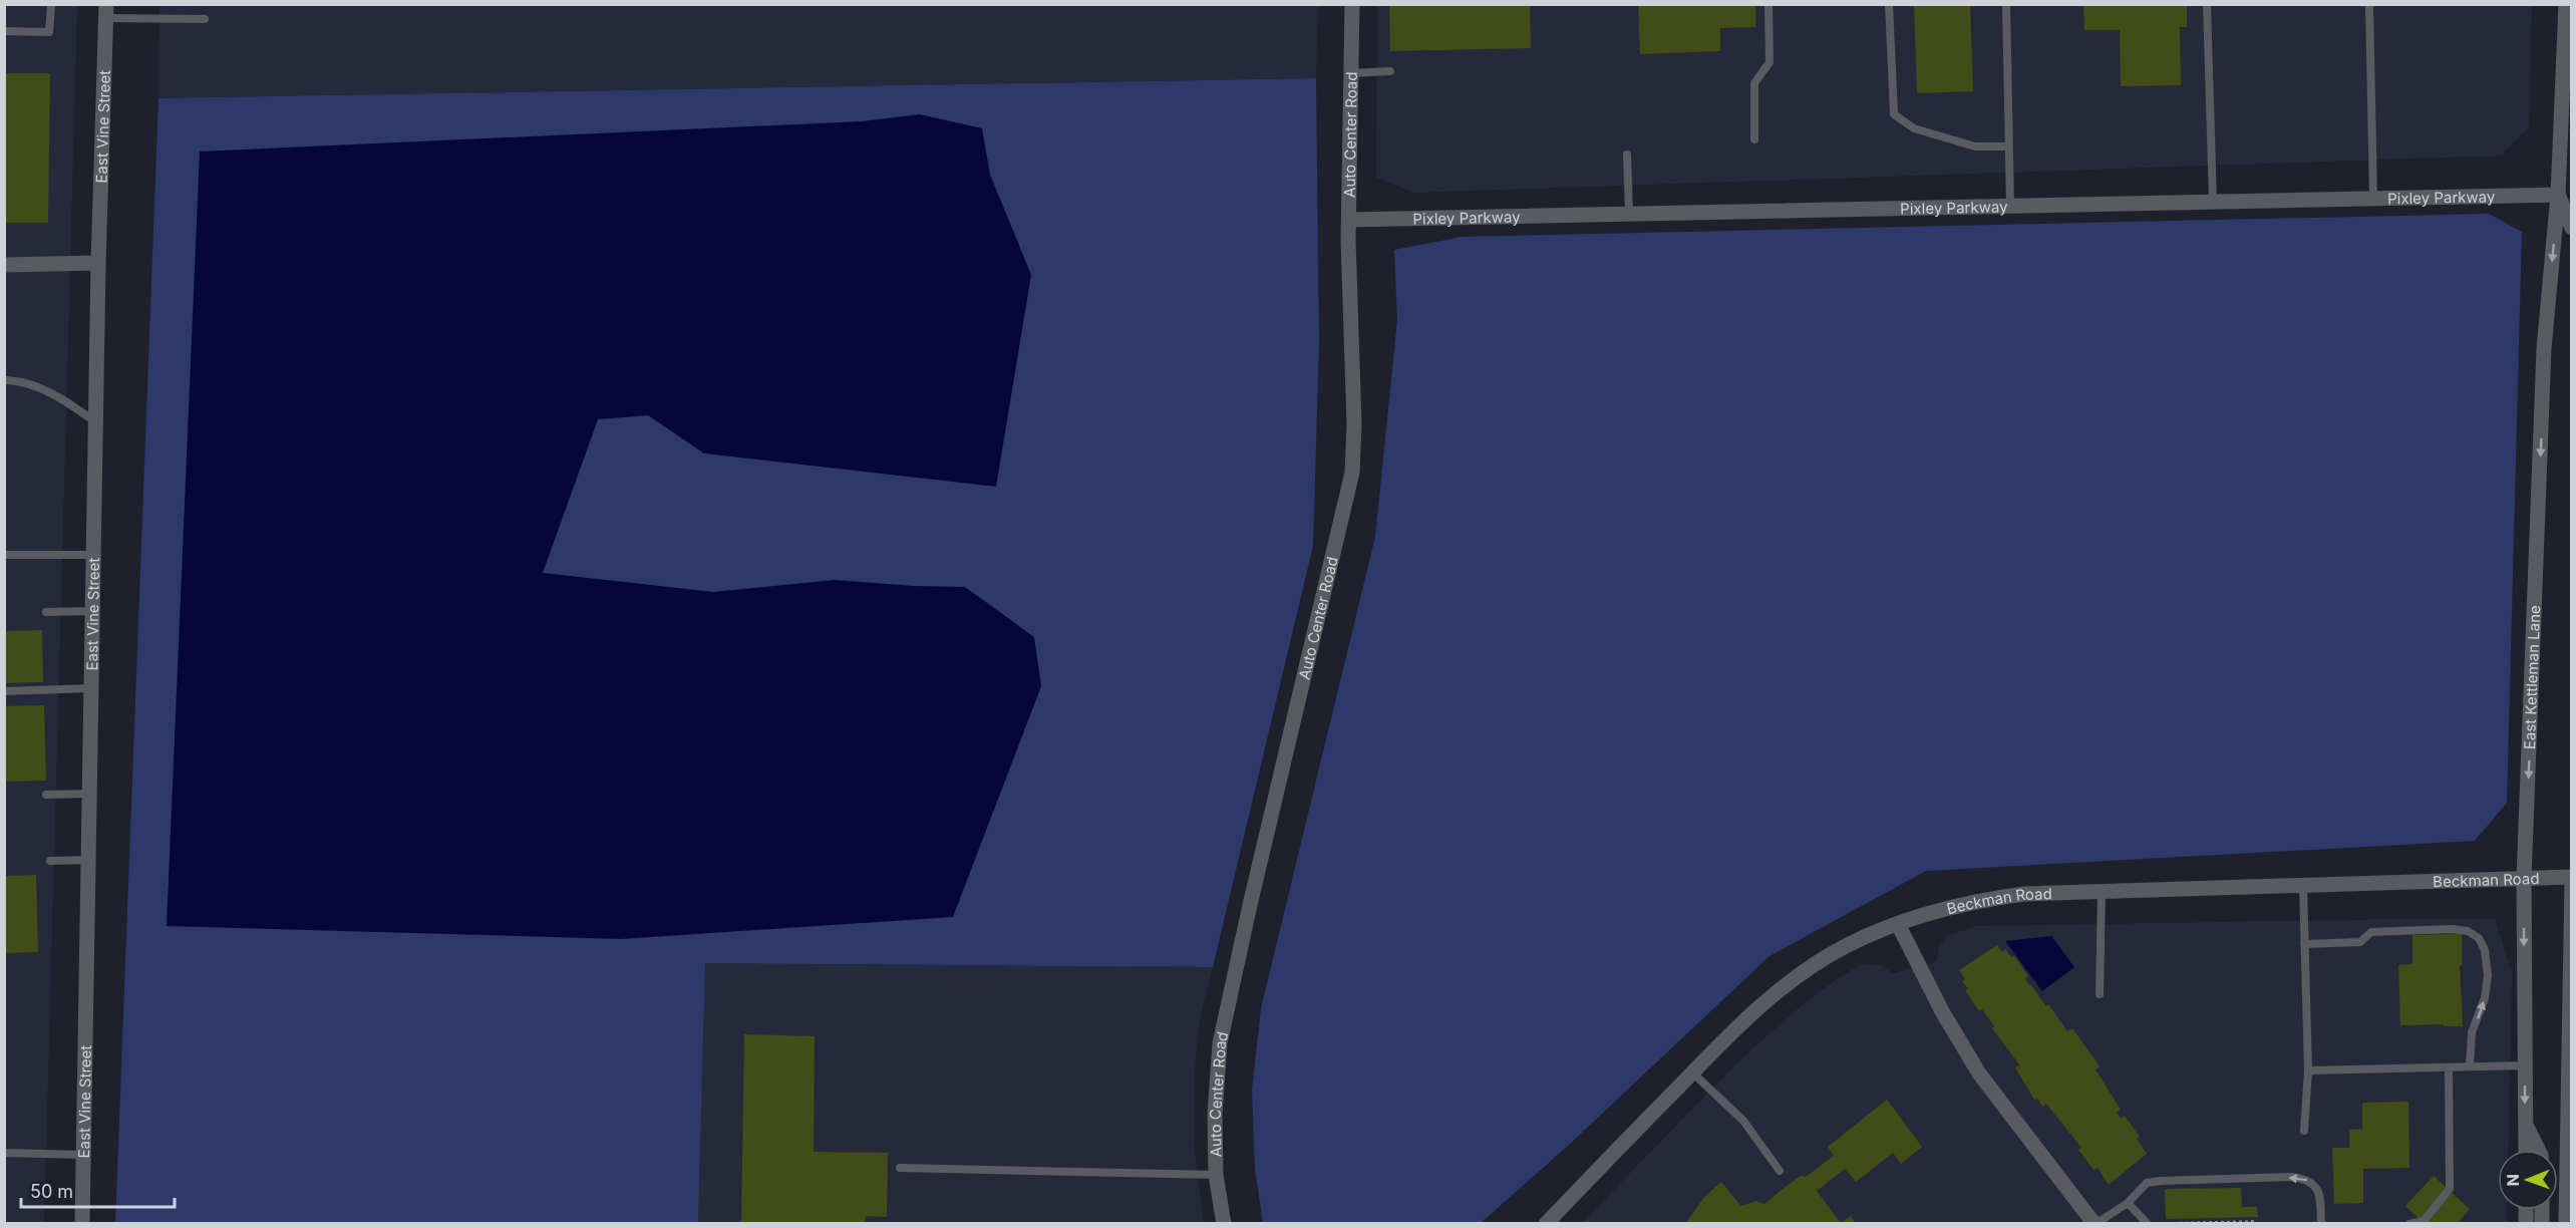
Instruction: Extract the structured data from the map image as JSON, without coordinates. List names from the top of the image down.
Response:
{
  "streets": {
    "street": [
      "East Vine Street",
      "Auto Center Road",
      "Pixley Parkway",
      "East Kettleman Lane",
      "Beckman Road"
    ]
  },
  "crossings": [
    ["Auto Center Road", "Pixley Parkway"],
    ["Pixley Parkway", "East Kettleman Lane"],
    ["East Kettleman Lane", "Beckman Road"]
  ],
  "scale_bar": "50 m",
  "north": "left"
}
